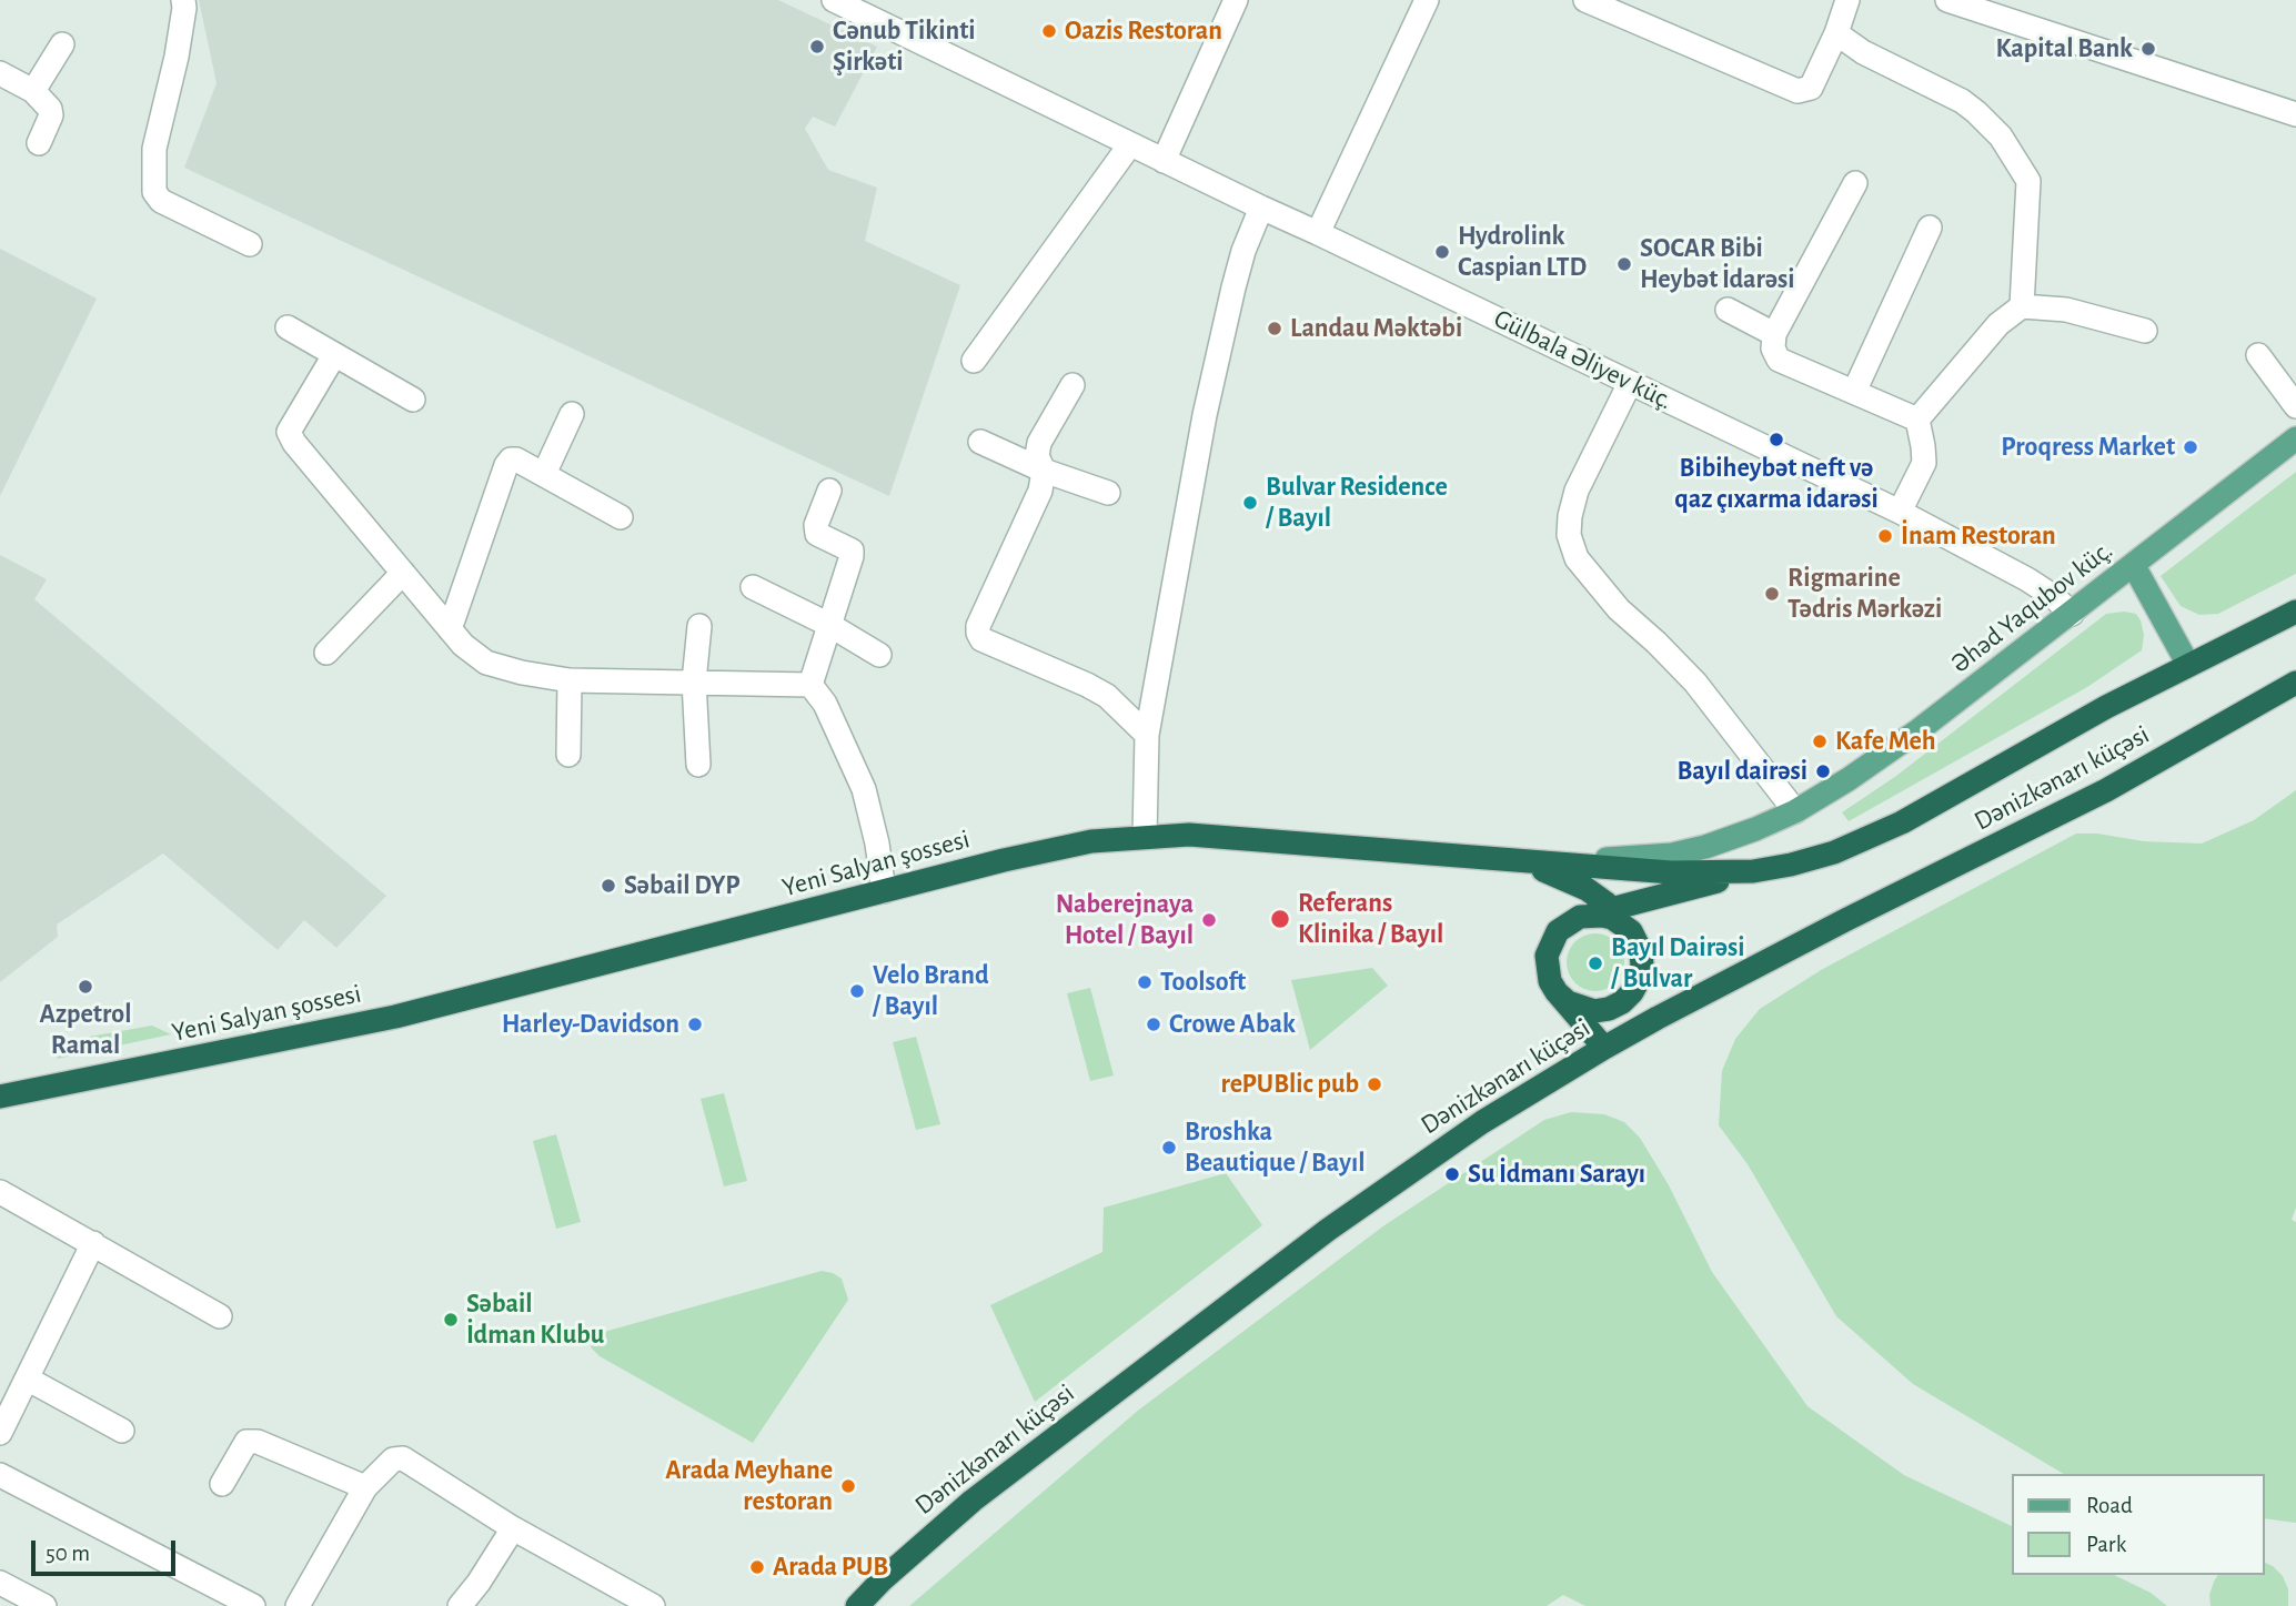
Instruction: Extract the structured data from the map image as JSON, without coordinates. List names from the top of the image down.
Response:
{
  "streets": {
    "highway": ["Dənizkənarı küçəsi", "Yeni Salyan şossesi"],
    "main road": ["Əhəd Yaqubov küç."],
    "street": ["Gülbala Əliyev küç."]
  },
  "crossings": [
    ["Gülbala Əliyev küç.", "Əhəd Yaqubov küç."],
    ["Əhəd Yaqubov küç.", "Dənizkənarı küçəsi"],
    ["Əhəd Yaqubov küç.", "Yeni Salyan şossesi"],
    ["Dənizkənarı küçəsi", "Yeni Salyan şossesi"]
  ],
  "places": [
    "Oazis Restoran",
    "Cənub Tikinti Şirkəti",
    "Kapital Bank",
    "Hydrolink Caspian LTD",
    "SOCAR Bibi Heybət İdarəsi",
    "Landau Məktəbi",
    "Bibiheybət neft və qaz çıxarma idarəsi",
    "Proqress Market",
    "Bulvar Residence / Bayıl",
    "İnam Restoran",
    "Rigmarine Tədris Mərkəzi",
    "Kafe Meh",
    "Bayıl dairəsi",
    "Səbail DYP",
    "Referans Klinika / Bayıl",
    "Naberejnaya Hotel / Bayıl",
    "Bayıl Dairəsi / Bulvar",
    "Toolsoft",
    "Azpetrol Ramal",
    "Velo Brand / Bayıl",
    "Harley-Davidson",
    "Crowe Abak",
    "rePUBlic pub",
    "Broshka Beautique / Bayıl",
    "Su İdmanı Sarayı",
    "Səbail İdman Klubu",
    "Arada Meyhane restoran",
    "Arada PUB"
  ],
  "legend": ["Road", "Park"],
  "scale_bar": "50 m"
}
